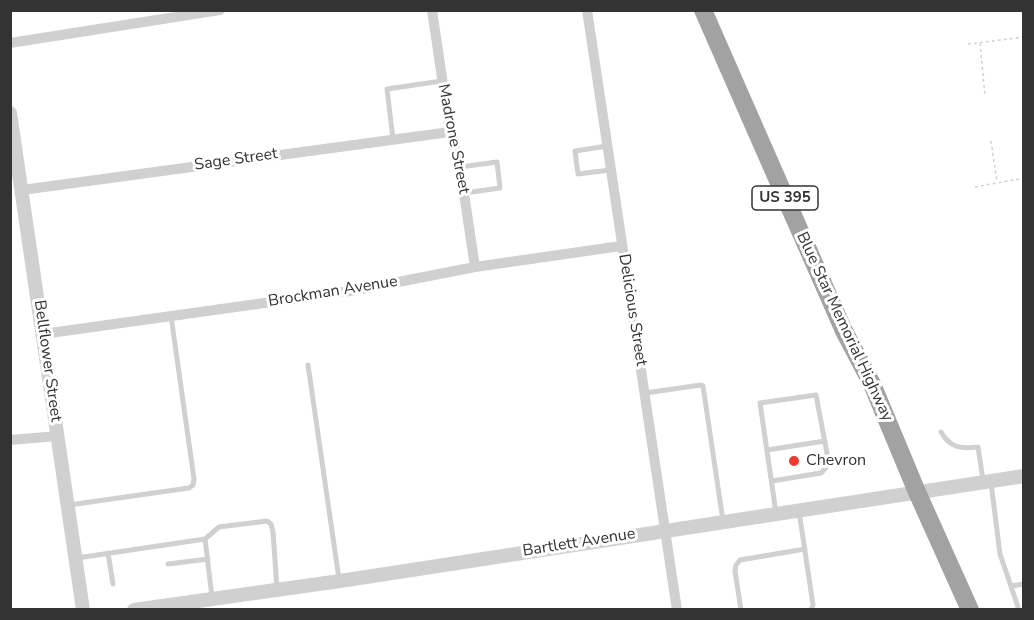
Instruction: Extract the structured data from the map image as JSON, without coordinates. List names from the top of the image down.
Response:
{
  "streets": {
    "highway": ["US 395", "Blue Star Memorial Highway"],
    "street": [
      "Madrone Street",
      "Sage Street",
      "Brockman Avenue",
      "Delicious Street",
      "Bellflower Street",
      "Bartlett Avenue"
    ]
  },
  "crossings": [
    ["Madrone Street", "Sage Street"],
    ["Madrone Street", "Brockman Avenue"],
    ["Sage Street", "Bellflower Street"],
    ["Brockman Avenue", "Delicious Street"],
    ["Brockman Avenue", "Bellflower Street"],
    ["Delicious Street", "Bartlett Avenue"],
    ["Blue Star Memorial Highway", "Bartlett Avenue"]
  ],
  "places": ["Chevron"]
}
